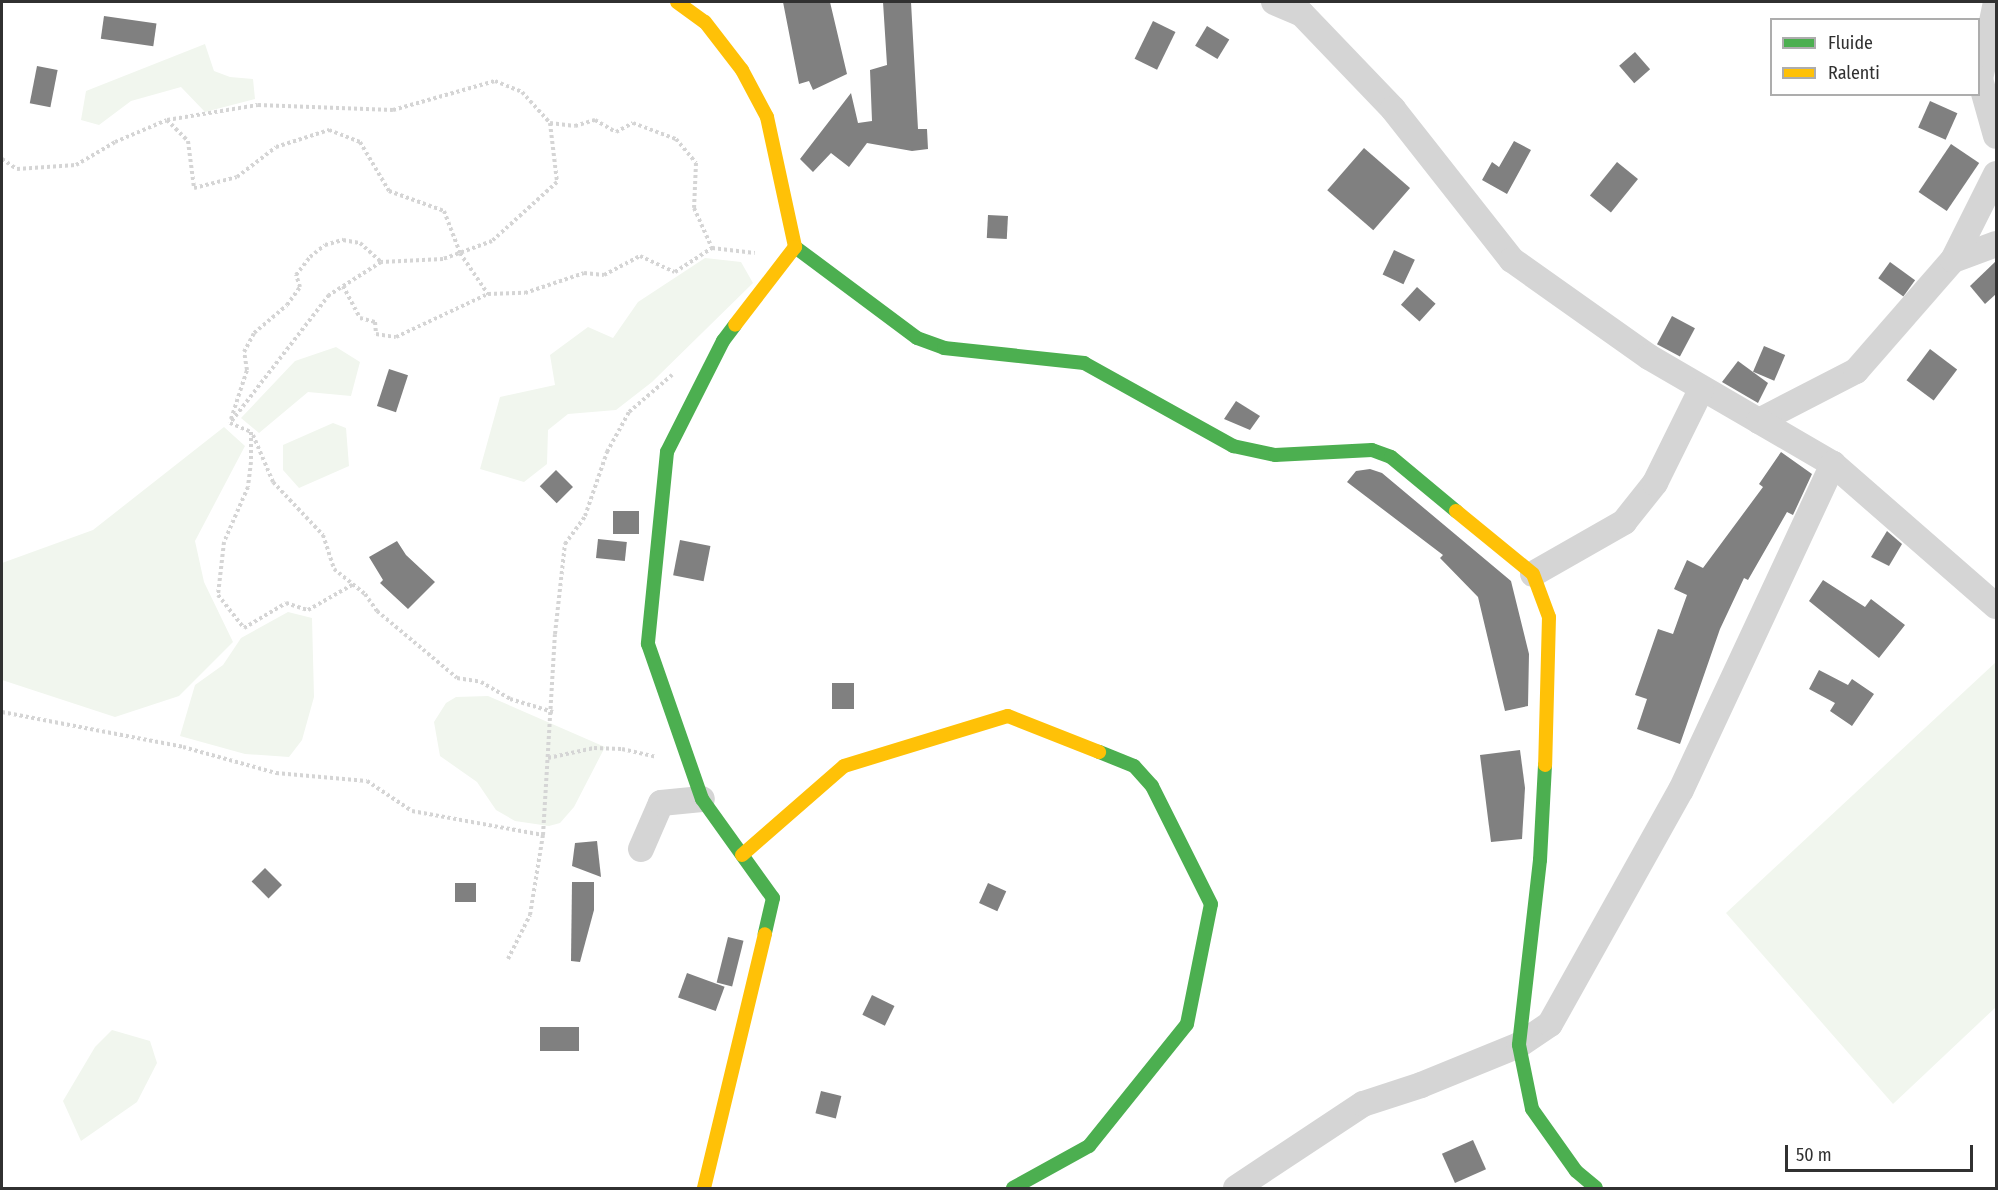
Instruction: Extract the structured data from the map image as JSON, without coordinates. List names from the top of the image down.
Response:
{
  "legend": ["Fluide", "Ralenti"],
  "scale_bar": "50 m"
}
